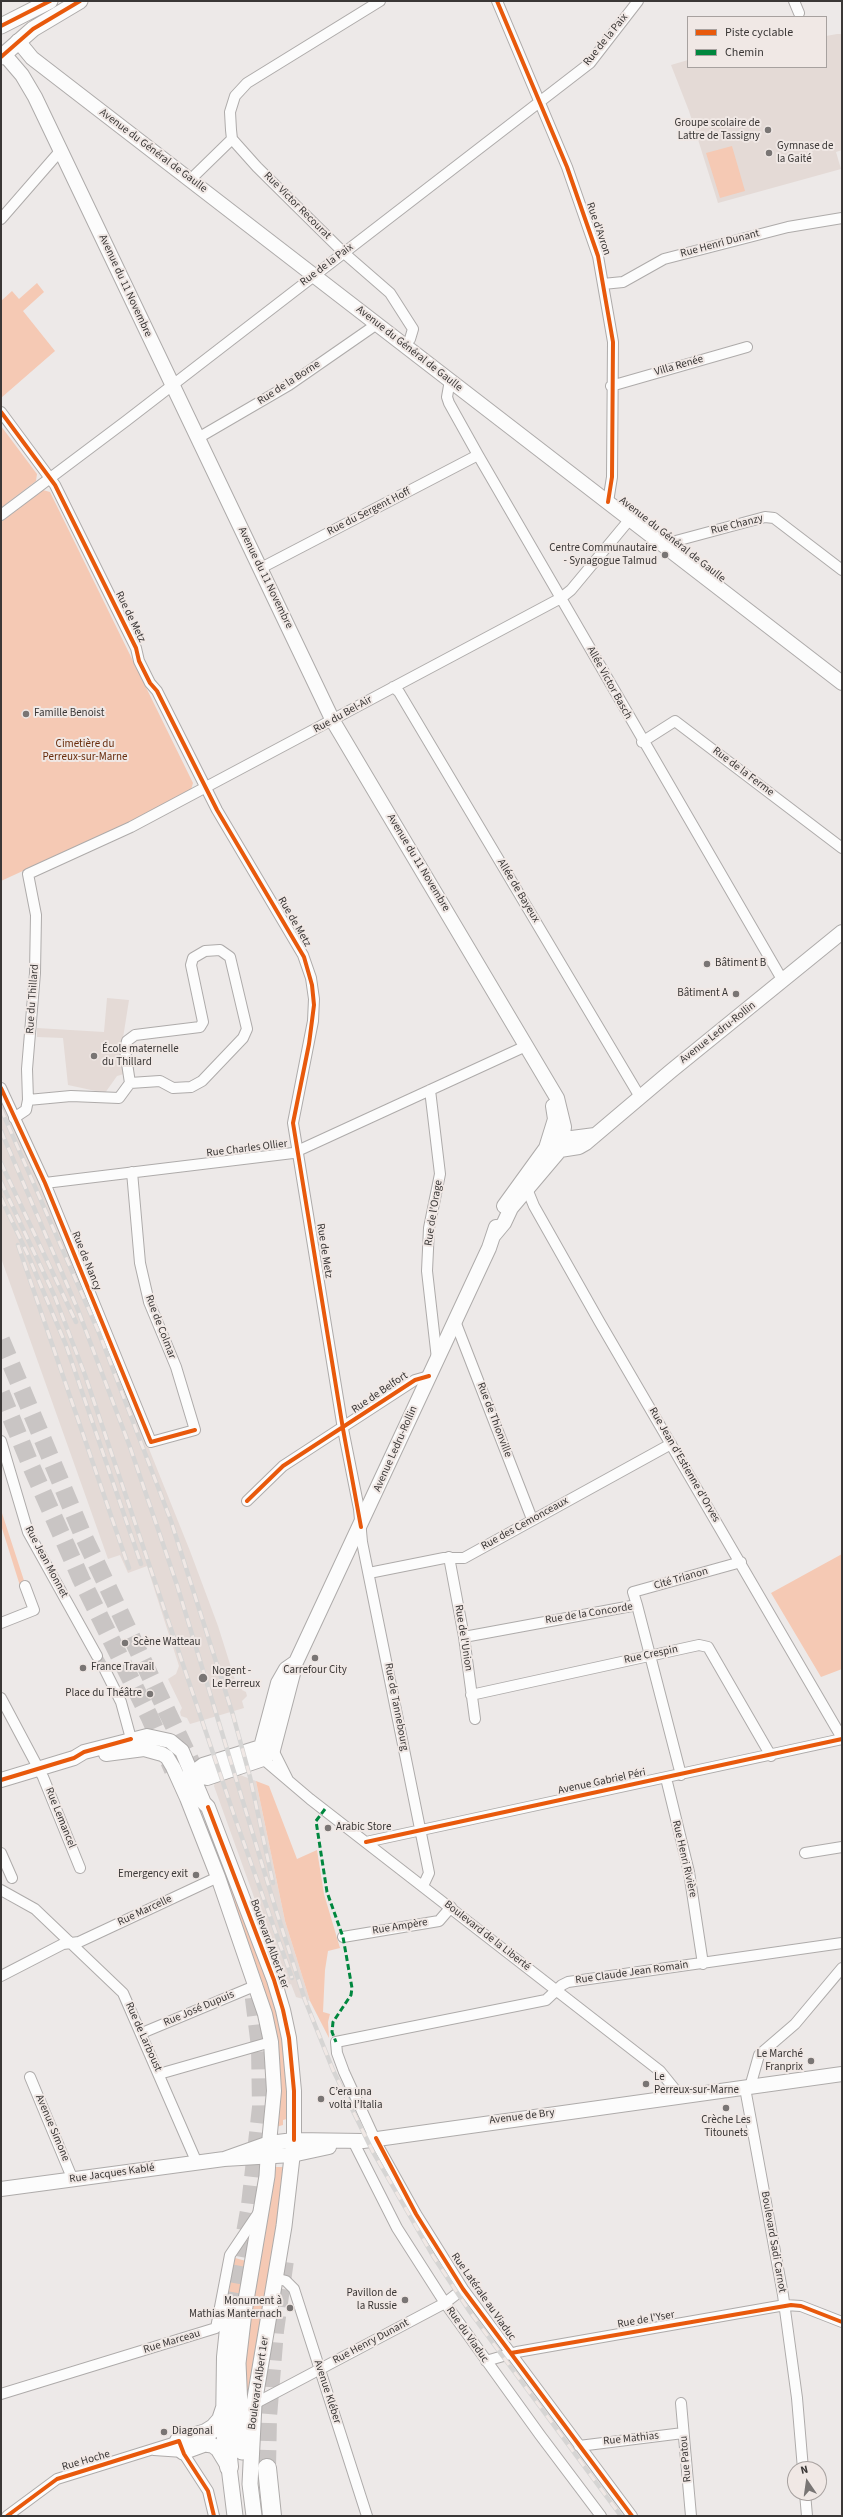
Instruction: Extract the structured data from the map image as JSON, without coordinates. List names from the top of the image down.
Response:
{
  "streets": {
    "main road": ["Boulevard Albert 1er"],
    "street": [
      "Rue de la Paix",
      "Avenue du Général de Gaulle",
      "Rue Victor Recourat",
      "Rue d'Avron",
      "Rue Henri Dunant",
      "Avenue du 11 Novembre",
      "Villa Renée",
      "Rue de la Borne",
      "Rue du Sergent Hoff",
      "Rue Chanzy",
      "Rue de Metz",
      "Allée Victor Basch",
      "Rue du Bel-Air",
      "Rue de la Ferme",
      "Allée de Bayeux",
      "Rue du Thillard",
      "Avenue Ledru-Rollin",
      "Rue Charles Ollier",
      "Rue de l'Orage",
      "Rue de Nancy",
      "Rue de Colmar",
      "Rue de Belfort",
      "Rue de Thionville",
      "Rue Jean d'Estienne d'Orves",
      "Rue des Cemonceaux",
      "Rue Jean Monnet",
      "Cité Trianon",
      "Rue de la Concorde",
      "Rue de l'Union",
      "Rue Crespin",
      "Rue de Tannebourg",
      "Avenue Gabriel Péri",
      "Rue Lemancel",
      "Rue Henri Rivière",
      "Rue Marcelle",
      "Rue Ampère",
      "Boulevard de la Liberté",
      "Rue Claude Jean Romain",
      "Rue José Dupuis",
      "Rue de Larboust",
      "Avenue de Bry",
      "Avenue Simone",
      "Rue Jacques Kablé",
      "Boulevard Sadi Carnot",
      "Rue Latérale au Viaduc",
      "Rue de l'Yser",
      "Rue du Viaduc",
      "Rue Marceau",
      "Rue Henry Dunant",
      "Avenue Kléber",
      "Rue Mathias",
      "Rue Patou",
      "Rue Hoche"
    ]
  },
  "crossings": [
    ["Rue de la Paix", "Avenue du Général de Gaulle"],
    ["Rue de la Paix", "Rue Victor Recourat"],
    ["Rue de la Paix", "Rue d'Avron"],
    ["Rue de la Paix", "Avenue du 11 Novembre"],
    ["Rue de la Paix", "Rue de Metz"],
    ["Avenue du Général de Gaulle", "Rue Victor Recourat"],
    ["Avenue du Général de Gaulle", "Rue d'Avron"],
    ["Avenue du Général de Gaulle", "Rue de la Borne"],
    ["Avenue du Général de Gaulle", "Rue Chanzy"],
    ["Avenue du Général de Gaulle", "Allée Victor Basch"],
    ["Avenue du Général de Gaulle", "Rue du Bel-Air"],
    ["Rue d'Avron", "Rue Henri Dunant"],
    ["Rue d'Avron", "Villa Renée"],
    ["Avenue du 11 Novembre", "Rue de la Borne"],
    ["Avenue du 11 Novembre", "Rue du Sergent Hoff"],
    ["Avenue du 11 Novembre", "Rue du Bel-Air"],
    ["Avenue du 11 Novembre", "Avenue Ledru-Rollin"],
    ["Avenue du 11 Novembre", "Rue Charles Ollier"],
    ["Rue du Sergent Hoff", "Allée Victor Basch"],
    ["Rue de Metz", "Rue du Bel-Air"],
    ["Rue de Metz", "Avenue Ledru-Rollin"],
    ["Rue de Metz", "Rue Charles Ollier"],
    ["Rue de Metz", "Rue de Belfort"],
    ["Rue de Metz", "Rue de Tannebourg"],
    ["Allée Victor Basch", "Rue du Bel-Air"],
    ["Allée Victor Basch", "Rue de la Ferme"],
    ["Allée Victor Basch", "Avenue Ledru-Rollin"],
    ["Rue du Bel-Air", "Allée de Bayeux"],
    ["Rue du Bel-Air", "Rue du Thillard"],
    ["Allée de Bayeux", "Avenue Ledru-Rollin"],
    ["Avenue Ledru-Rollin", "Rue de l'Orage"],
    ["Avenue Ledru-Rollin", "Rue de Belfort"],
    ["Avenue Ledru-Rollin", "Rue de Thionville"],
    ["Avenue Ledru-Rollin", "Rue Jean d'Estienne d'Orves"],
    ["Avenue Ledru-Rollin", "Rue de Tannebourg"],
    ["Avenue Ledru-Rollin", "Boulevard de la Liberté"],
    ["Rue Charles Ollier", "Rue de l'Orage"],
    ["Rue Charles Ollier", "Rue de Nancy"],
    ["Rue Charles Ollier", "Rue de Colmar"],
    ["Rue de Nancy", "Rue de Colmar"],
    ["Rue de Thionville", "Rue des Cemonceaux"],
    ["Rue Jean d'Estienne d'Orves", "Rue des Cemonceaux"],
    ["Rue Jean d'Estienne d'Orves", "Cité Trianon"],
    ["Rue Jean d'Estienne d'Orves", "Avenue Gabriel Péri"],
    ["Rue des Cemonceaux", "Rue de l'Union"],
    ["Rue des Cemonceaux", "Rue de Tannebourg"],
    ["Cité Trianon", "Rue de la Concorde"],
    ["Rue de la Concorde", "Rue de l'Union"],
    ["Rue de la Concorde", "Rue Crespin"],
    ["Rue de la Concorde", "Avenue Gabriel Péri"],
    ["Rue de l'Union", "Rue Crespin"],
    ["Rue Crespin", "Avenue Gabriel Péri"],
    ["Rue de Tannebourg", "Avenue Gabriel Péri"],
    ["Rue de Tannebourg", "Boulevard de la Liberté"],
    ["Avenue Gabriel Péri", "Rue Henri Rivière"],
    ["Avenue Gabriel Péri", "Boulevard de la Liberté"],
    ["Rue Henri Rivière", "Rue Claude Jean Romain"],
    ["Rue Marcelle", "Boulevard Albert 1er"],
    ["Rue Marcelle", "Rue de Larboust"],
    ["Rue Ampère", "Boulevard de la Liberté"],
    ["Boulevard de la Liberté", "Rue Claude Jean Romain"],
    ["Boulevard de la Liberté", "Avenue de Bry"],
    ["Boulevard Albert 1er", "Rue José Dupuis"],
    ["Boulevard Albert 1er", "Rue Jacques Kablé"],
    ["Boulevard Albert 1er", "Rue Marceau"],
    ["Boulevard Albert 1er", "Rue Henry Dunant"],
    ["Boulevard Albert 1er", "Avenue Kléber"],
    ["Rue Claude Jean Romain", "Rue Latérale au Viaduc"],
    ["Rue José Dupuis", "Rue de Larboust"],
    ["Rue de Larboust", "Rue Jacques Kablé"],
    ["Avenue de Bry", "Boulevard Sadi Carnot"],
    ["Avenue de Bry", "Rue Latérale au Viaduc"],
    ["Avenue de Bry", "Rue du Viaduc"],
    ["Avenue Simone", "Rue Jacques Kablé"],
    ["Boulevard Sadi Carnot", "Rue de l'Yser"],
    ["Rue Latérale au Viaduc", "Rue de l'Yser"],
    ["Rue Latérale au Viaduc", "Rue du Viaduc"],
    ["Rue Latérale au Viaduc", "Rue Henry Dunant"],
    ["Rue Latérale au Viaduc", "Rue Mathias"],
    ["Rue de l'Yser", "Rue du Viaduc"],
    ["Rue du Viaduc", "Rue Henry Dunant"],
    ["Rue Henry Dunant", "Avenue Kléber"],
    ["Rue Mathias", "Rue Patou"]
  ],
  "parks": ["Cimetière du Perreux-sur-Marne"],
  "places": [
    "Groupe scolaire de Lattre de Tassigny",
    "Gymnase de la Gaité",
    "Centre Communautaire - Synagogue Talmud",
    "Famille Benoist",
    "Bâtiment B",
    "Bâtiment A",
    "École maternelle du Thillard",
    "Scène Watteau",
    "Carrefour City",
    "France Travail",
    "Nogent - Le Perreux",
    "Place du Théâtre",
    "Arabic Store",
    "Emergency exit",
    "Le Marché Franprix",
    "Le Perreux-sur-Marne",
    "C’era una volta l’Italia",
    "Crèche Les Titounets",
    "Pavillon de la Russie",
    "Monument à Mathias Manternach",
    "Diagonal"
  ],
  "legend": ["Piste cyclable", "Chemin"],
  "north": "top"
}
